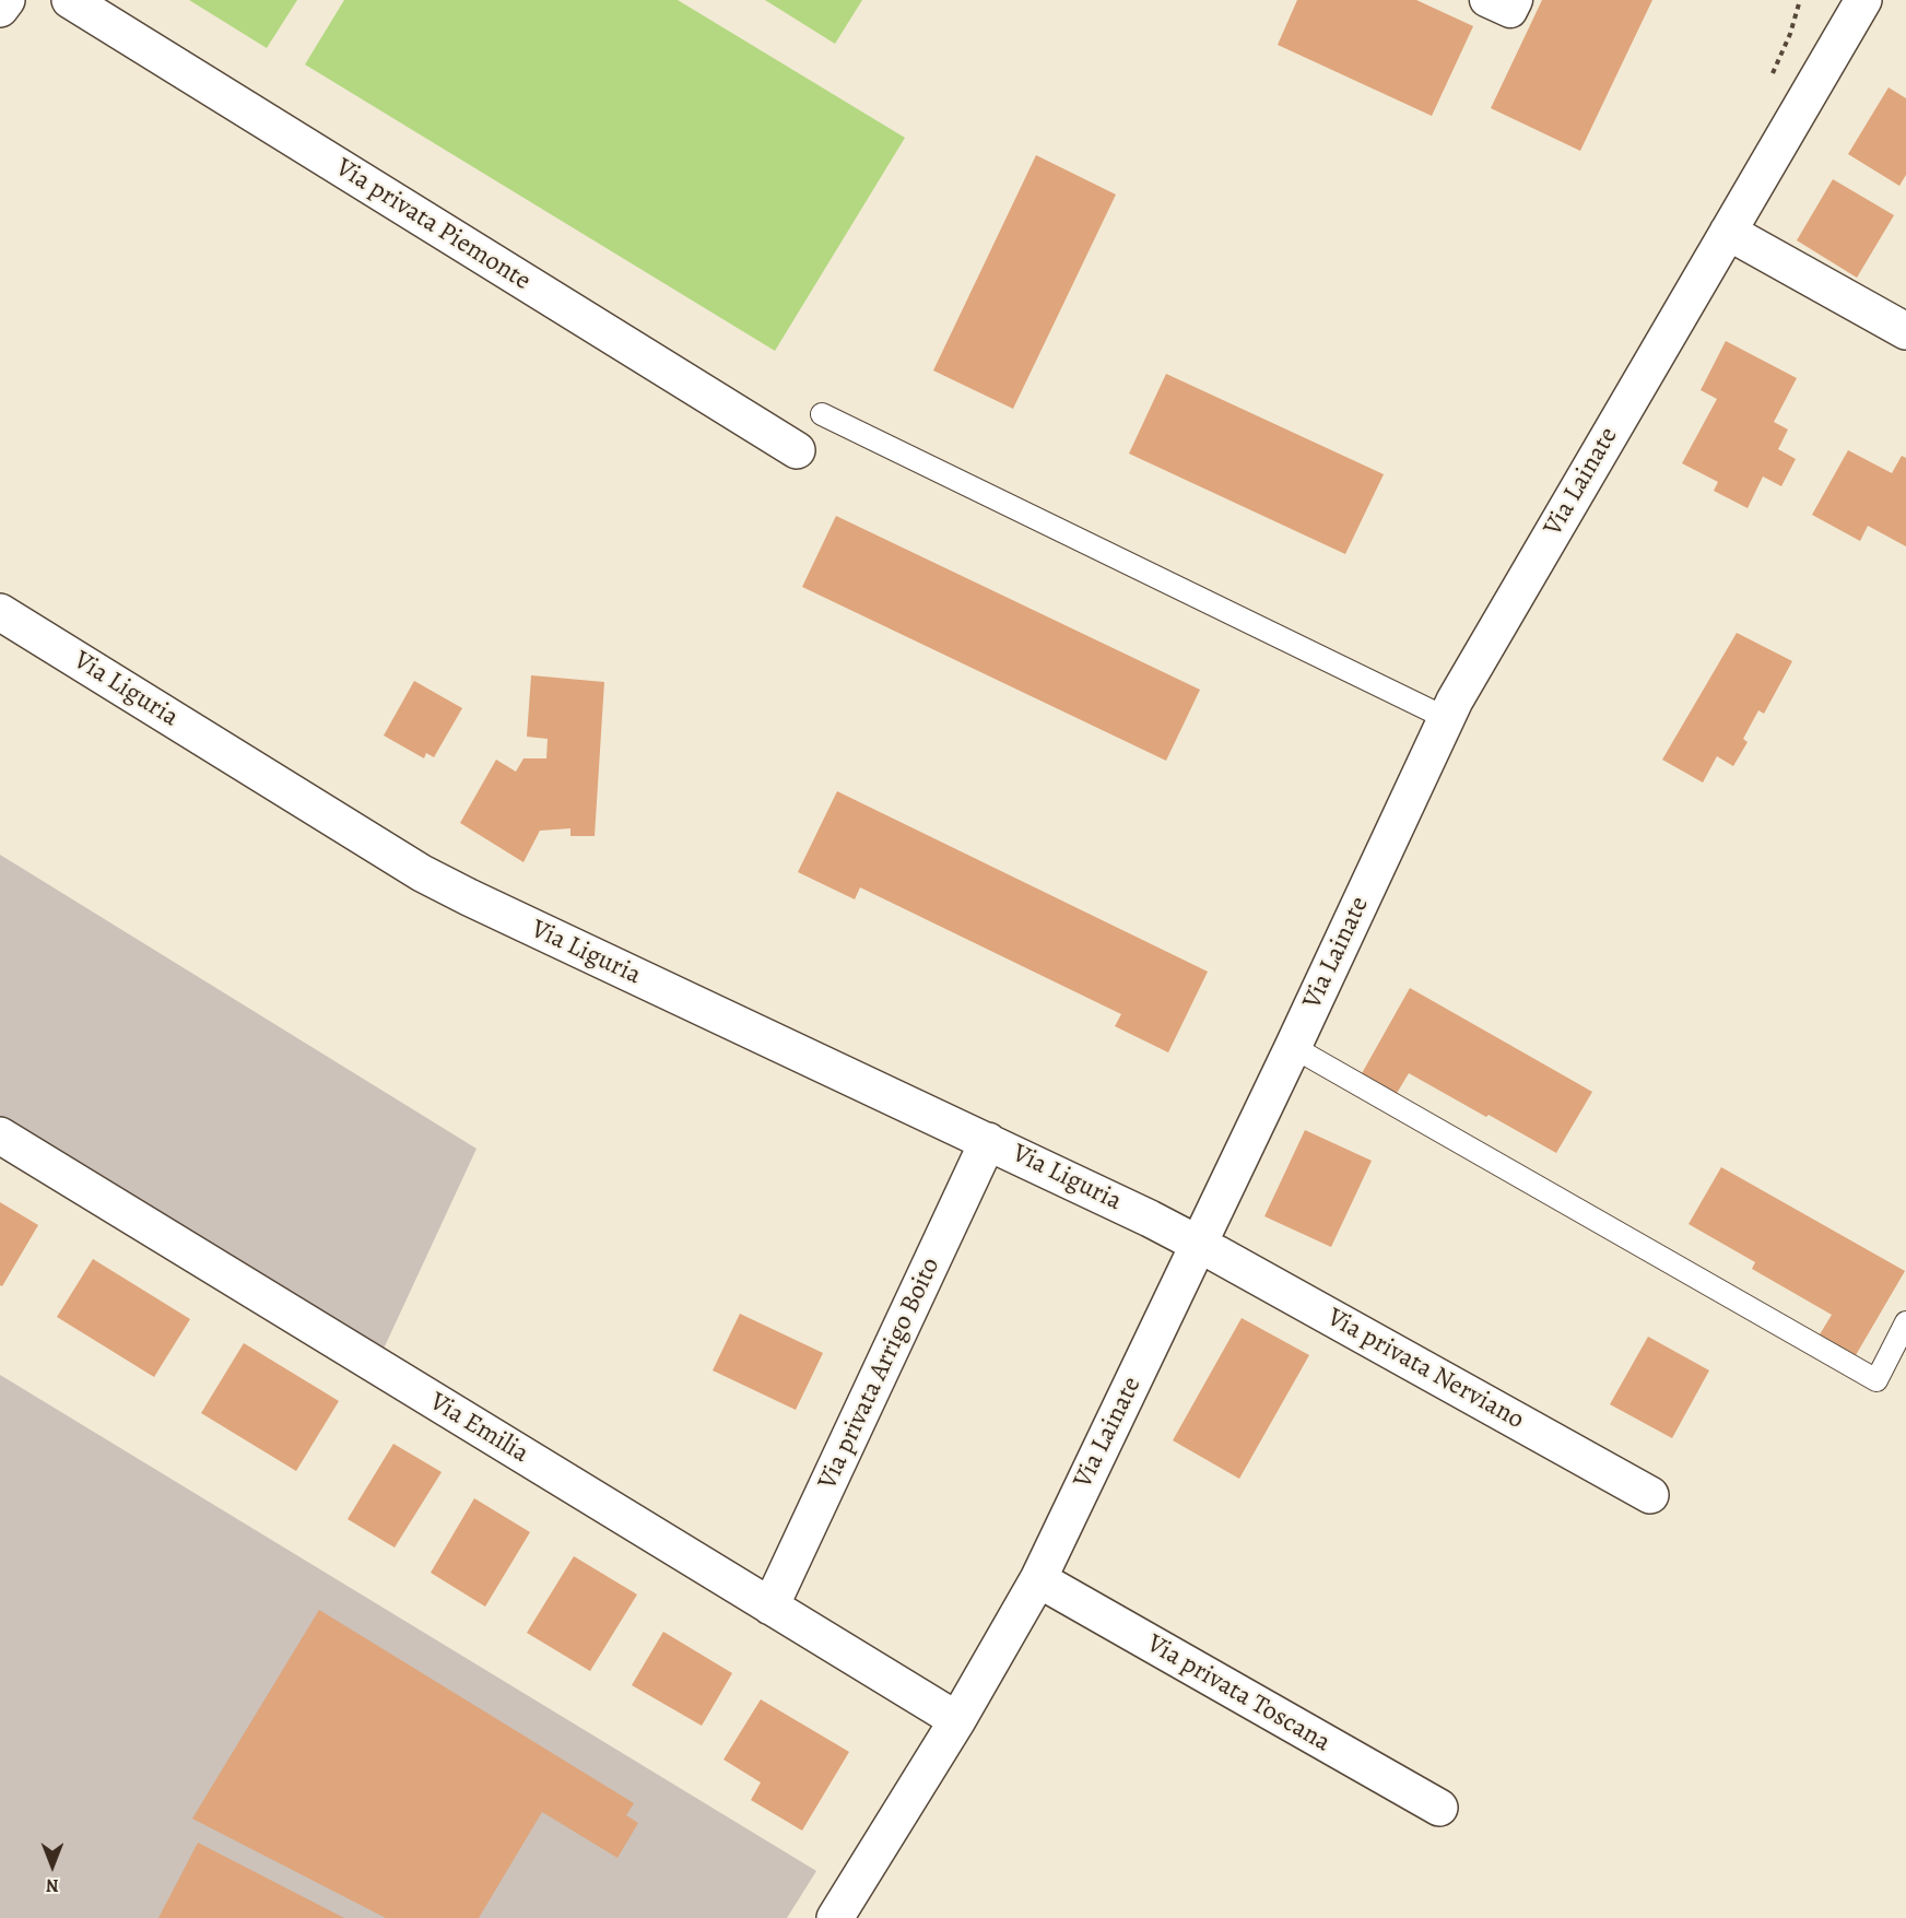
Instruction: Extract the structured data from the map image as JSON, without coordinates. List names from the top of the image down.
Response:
{
  "streets": {
    "street": [
      "Via privata Piemonte",
      "Via Lainate",
      "Via Liguria",
      "Via privata Nerviano",
      "Via privata Arrigo Boito",
      "Via Emilia",
      "Via privata Toscana"
    ]
  },
  "crossings": [
    ["Via Lainate", "Via Liguria"],
    ["Via Lainate", "Via privata Nerviano"],
    ["Via Lainate", "Via Emilia"],
    ["Via Lainate", "Via privata Toscana"],
    ["Via Liguria", "Via privata Nerviano"],
    ["Via Liguria", "Via privata Arrigo Boito"],
    ["Via privata Arrigo Boito", "Via Emilia"]
  ],
  "north": "bottom"
}
